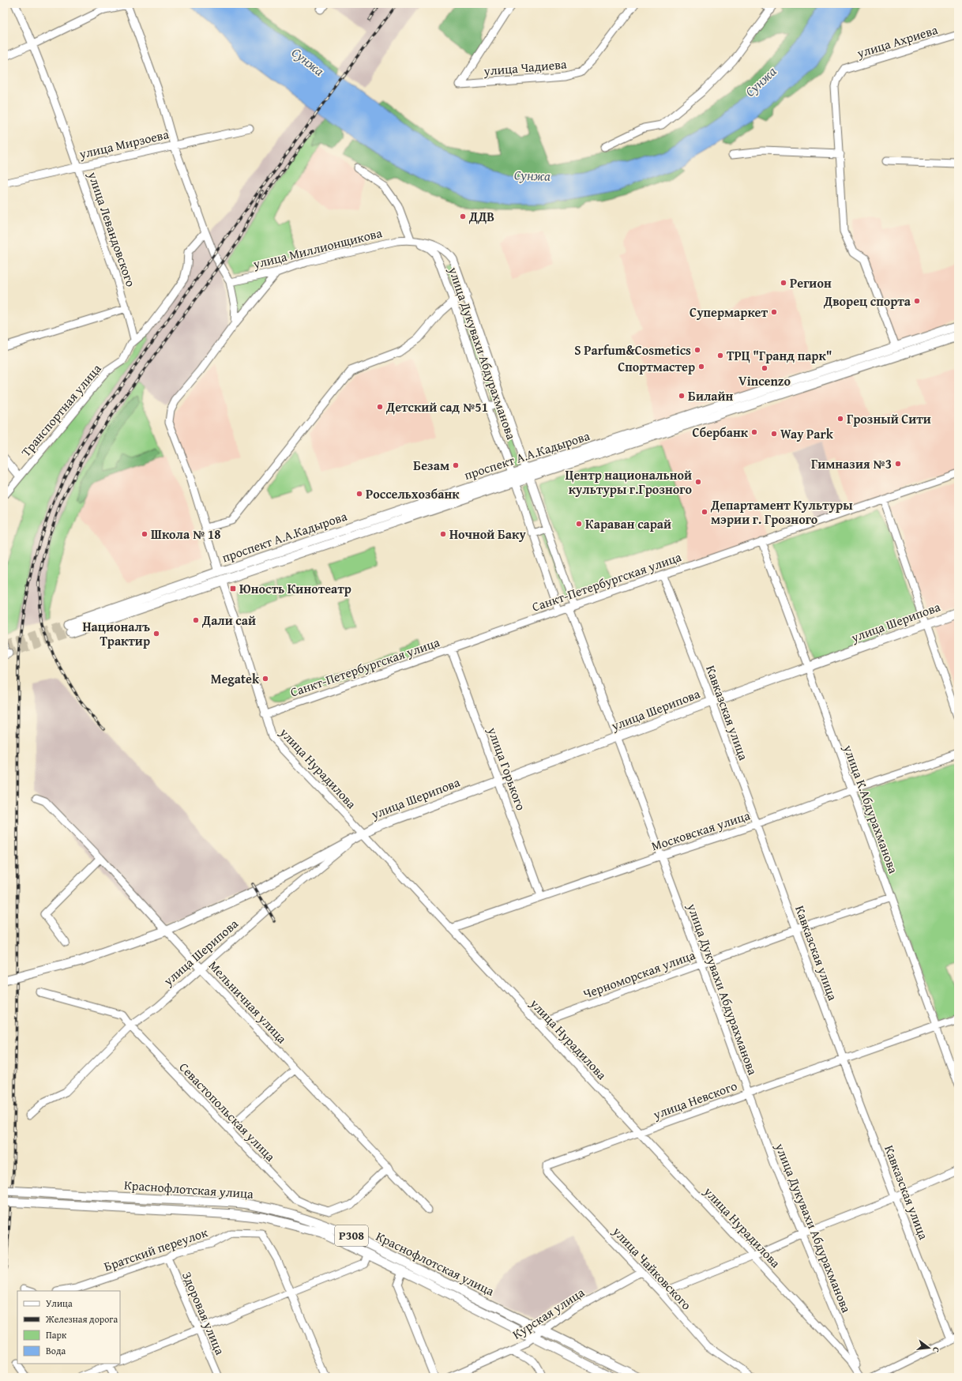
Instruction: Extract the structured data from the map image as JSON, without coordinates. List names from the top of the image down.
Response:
{
  "streets": {
    "main road": [
      "проспект А.А.Кадырова",
      "улица Шерипова",
      "Краснофлотская улица",
      "P308"
    ],
    "street": [
      "улица Ахриева",
      "улица Чадиева",
      "улица Мирзоева",
      "улица Левандовского",
      "улица Миллионщикова",
      "улица Дукувахи Абдурахманова",
      "Транспортная улица",
      "Санкт-Петербургская улица",
      "Кавказская улица",
      "улица Нурадилова",
      "улица Горького",
      "улица К.Абдурахманова",
      "Московская улица",
      "Черноморская улица",
      "Мельничная улица",
      "улица Невского",
      "Севастопольская улица",
      "Братский переулок",
      "улица Чайковского",
      "Здоровая улица",
      "Курская улица"
    ]
  },
  "crossings": [
    ["улица Мирзоева", "улица Левандовского"],
    ["улица Левандовского", "Транспортная улица"],
    ["улица Миллионщикова", "улица Дукувахи Абдурахманова"],
    ["улица Миллионщикова", "улица Нурадилова"],
    ["улица Дукувахи Абдурахманова", "проспект А.А.Кадырова"],
    ["улица Дукувахи Абдурахманова", "Санкт-Петербургская улица"],
    ["улица Дукувахи Абдурахманова", "улица Шерипова"],
    ["улица Дукувахи Абдурахманова", "улица Нурадилова"],
    ["улица Дукувахи Абдурахманова", "Московская улица"],
    ["улица Дукувахи Абдурахманова", "Черноморская улица"],
    ["улица Дукувахи Абдурахманова", "улица Невского"],
    ["проспект А.А.Кадырова", "улица Нурадилова"],
    ["Санкт-Петербургская улица", "Кавказская улица"],
    ["Санкт-Петербургская улица", "улица Нурадилова"],
    ["Санкт-Петербургская улица", "улица Горького"],
    ["Санкт-Петербургская улица", "улица К.Абдурахманова"],
    ["улица Шерипова", "Кавказская улица"],
    ["улица Шерипова", "улица Нурадилова"],
    ["улица Шерипова", "улица Горького"],
    ["улица Шерипова", "улица К.Абдурахманова"],
    ["улица Шерипова", "Мельничная улица"],
    ["улица Шерипова", "Севастопольская улица"],
    ["Кавказская улица", "Московская улица"],
    ["Кавказская улица", "Черноморская улица"],
    ["Кавказская улица", "улица Невского"],
    ["улица Нурадилова", "Московская улица"],
    ["улица Нурадилова", "Черноморская улица"],
    ["улица Нурадилова", "улица Невского"],
    ["улица Горького", "Московская улица"],
    ["улица К.Абдурахманова", "Московская улица"],
    ["улица К.Абдурахманова", "Черноморская улица"],
    ["улица К.Абдурахманова", "улица Невского"],
    ["Мельничная улица", "Севастопольская улица"],
    ["улица Невского", "улица Чайковского"],
    ["Краснофлотская улица", "Курская улица"],
    ["Братский переулок", "Здоровая улица"],
    ["улица Чайковского", "Курская улица"]
  ],
  "water": ["Сунжа"],
  "places": {
    "other": [
      "ДДВ",
      "Регион",
      "Дворец спорта",
      "Супермаркет",
      "S Parfum&Cosmetics",
      "ТРЦ \"Гранд парк\"",
      "Спортмастер",
      "Vincenzo",
      "Билайн",
      "Детский сад №51",
      "Грозный Сити",
      "Сбербанк",
      "Way Park",
      "Гимназия №3",
      "Безам",
      "Центр национальной культуры г.Грозного",
      "Россельхозбанк",
      "Департамент Культуры мэрии г. Грозного",
      "Караван сарай",
      "Школа № 18",
      "Ночной Баку",
      "Дали сай",
      "Националъ Трактир",
      "Megatek"
    ],
    "transit": ["Юность Кинотеатр"]
  },
  "legend": [
    "Улица",
    "Железная дорога",
    "Парк",
    "Вода"
  ],
  "north": "right"
}
